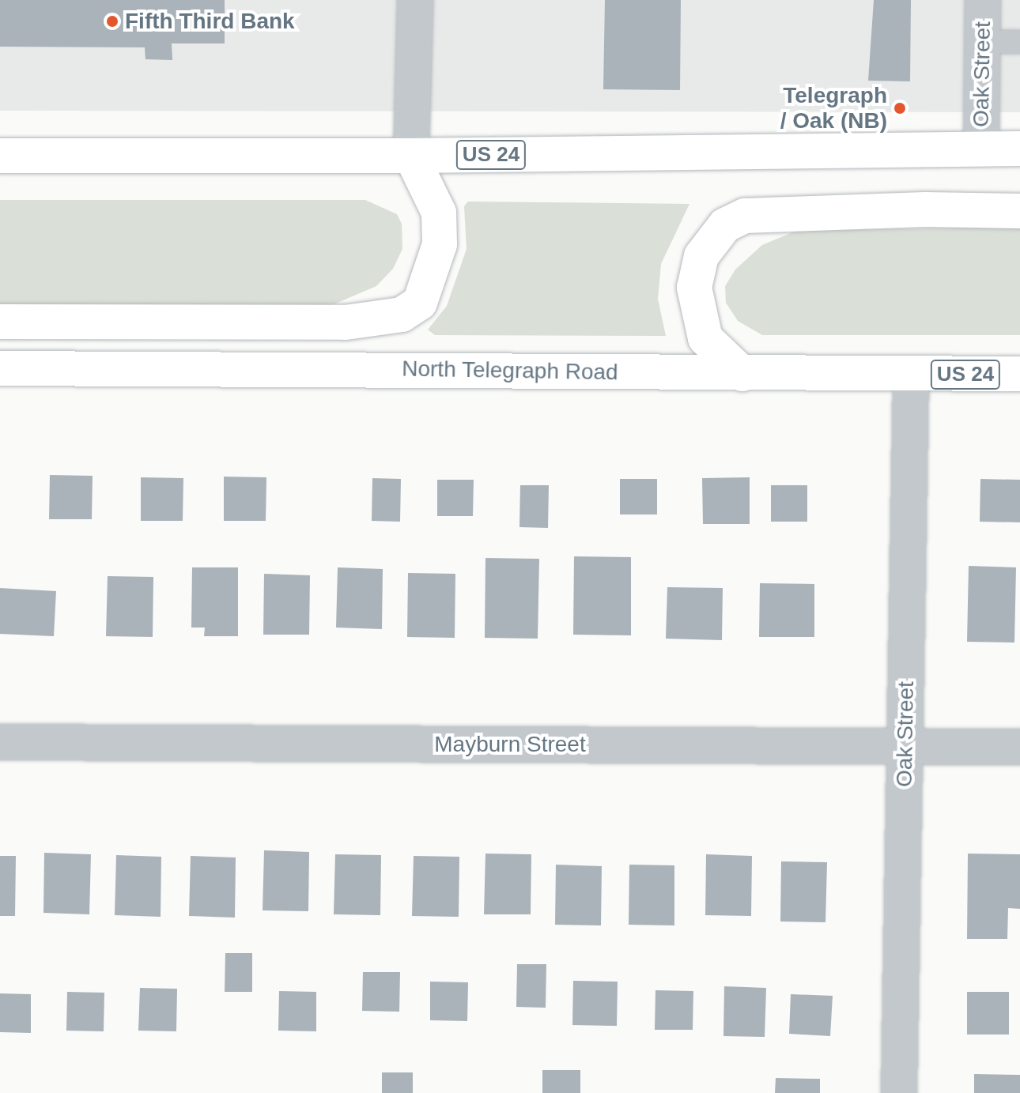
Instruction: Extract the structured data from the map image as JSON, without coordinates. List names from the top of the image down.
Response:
{
  "streets": {
    "main road": ["US 24", "North Telegraph Road"],
    "street": ["Oak Street", "Mayburn Street"]
  },
  "crossings": [
    ["Oak Street", "US 24"],
    ["Oak Street", "North Telegraph Road"],
    ["Oak Street", "Mayburn Street"]
  ],
  "places": ["Fifth Third Bank", "Telegraph / Oak (NB)"]
}
